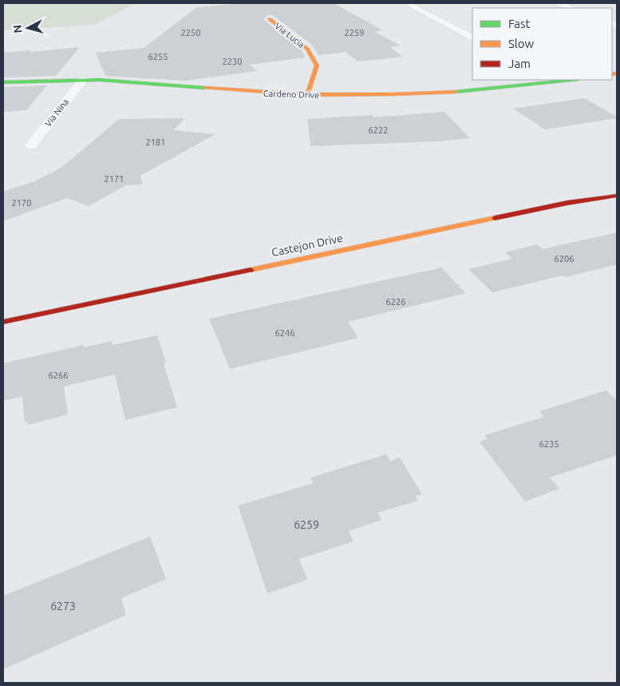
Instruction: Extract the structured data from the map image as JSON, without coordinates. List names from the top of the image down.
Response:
{
  "streets": {
    "street": [
      "Via Lucia",
      "Cardeno Drive",
      "Via Nina",
      "Castejon Drive"
    ]
  },
  "crossings": [
    ["Via Lucia", "Cardeno Drive"],
    ["Cardeno Drive", "Via Nina"]
  ],
  "house_numbers": [
    "2250",
    "2259",
    "6255",
    "2230",
    "6222",
    "2181",
    "2171",
    "2170",
    "6206",
    "6226",
    "6246",
    "6266",
    "6235",
    "6259",
    "6273"
  ],
  "legend": ["Fast", "Slow", "Jam"],
  "north": "left"
}
